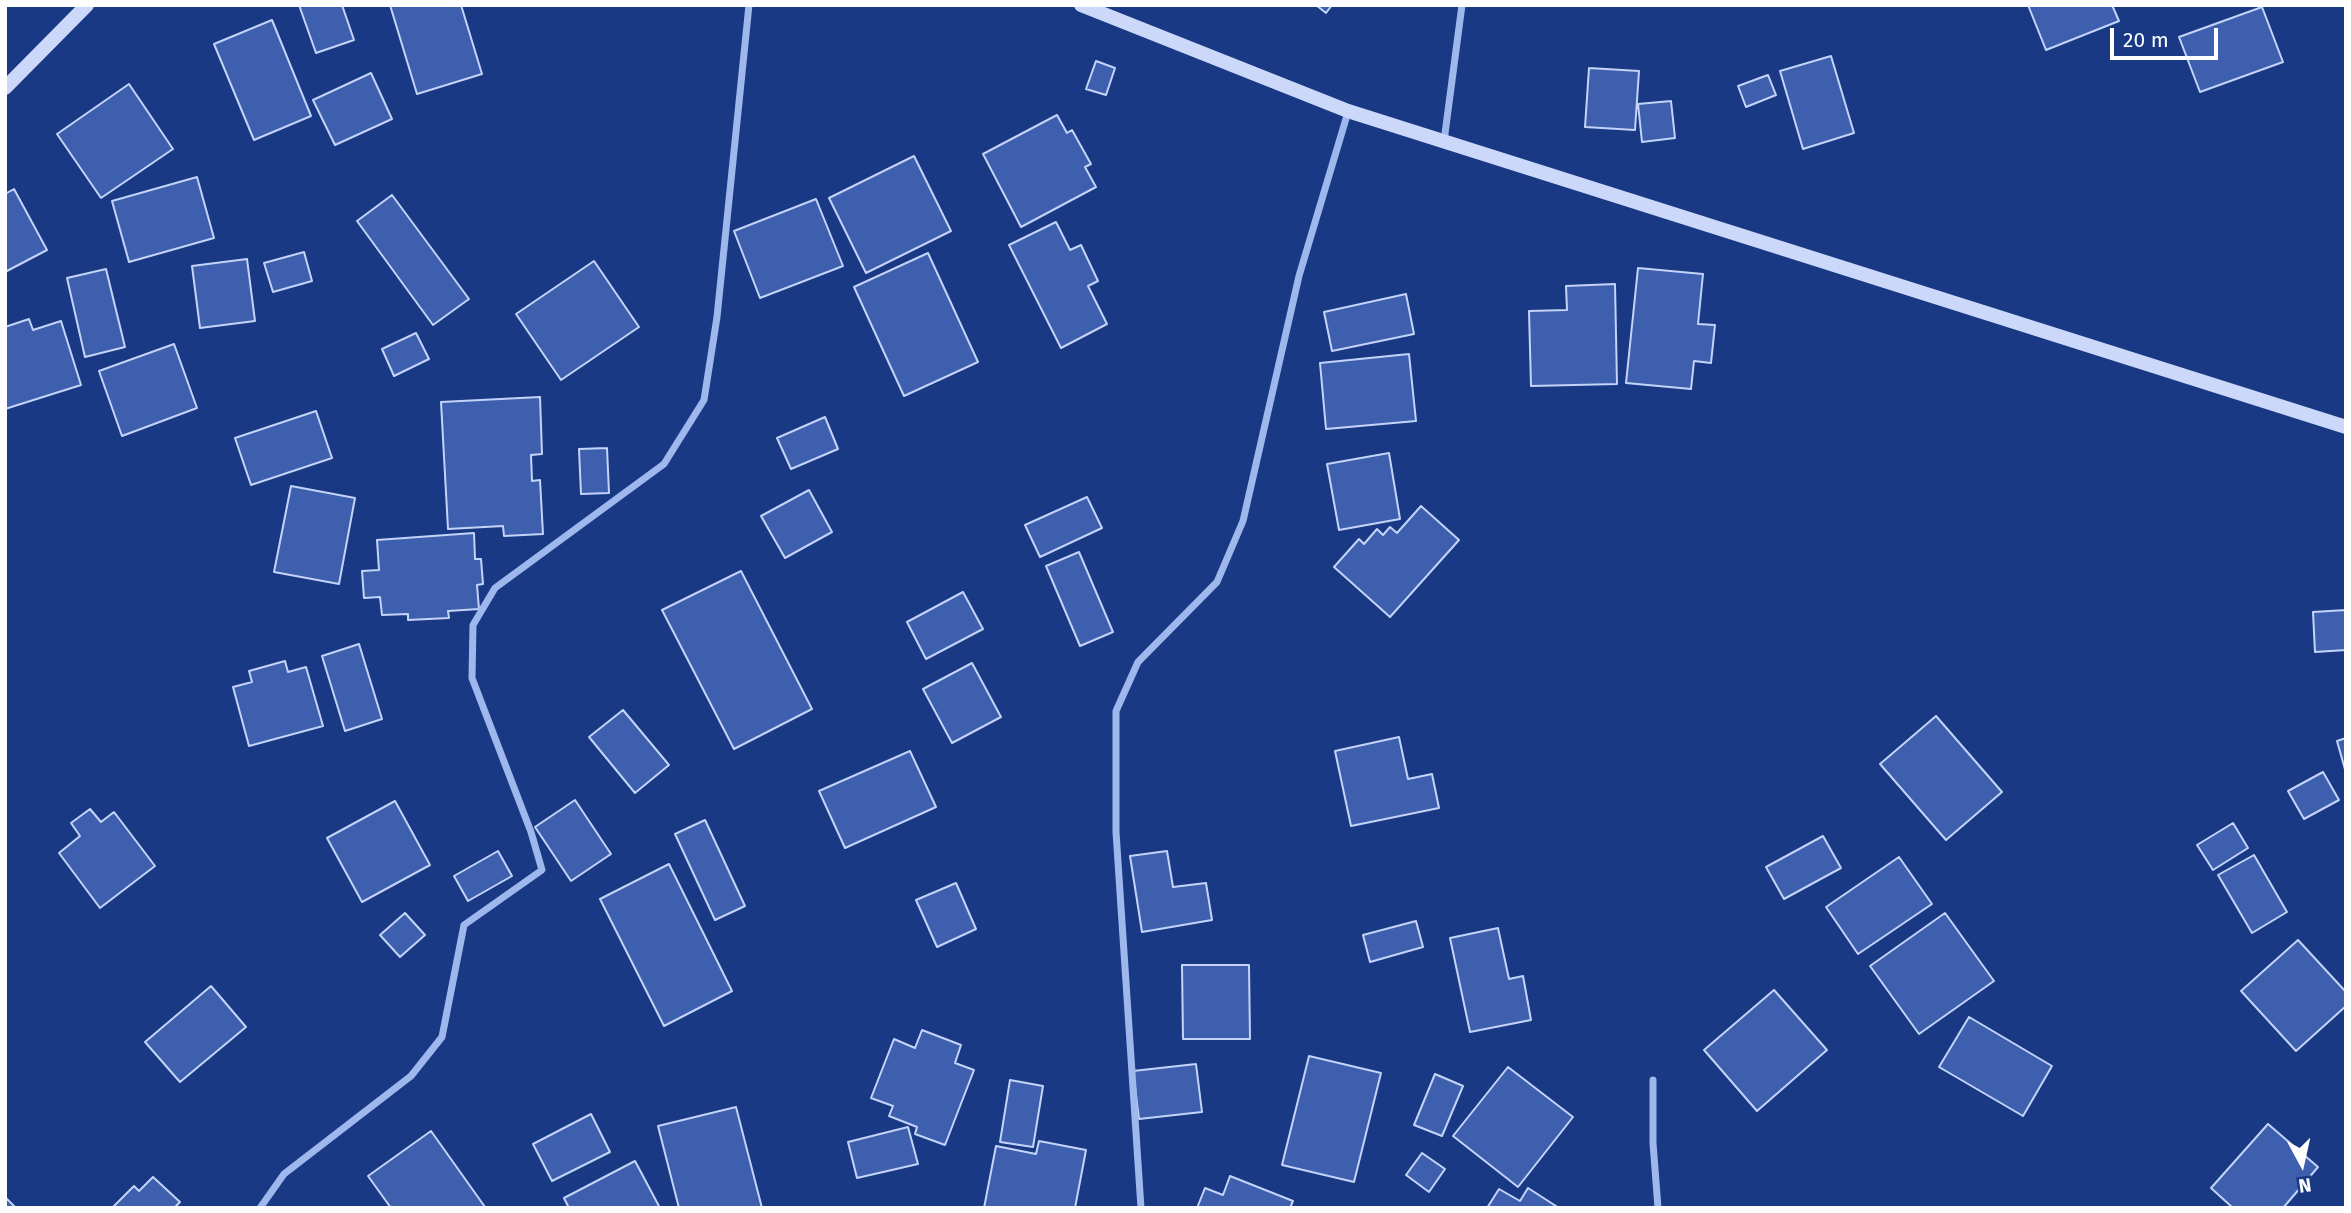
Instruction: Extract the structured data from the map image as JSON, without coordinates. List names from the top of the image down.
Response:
{
  "scale_bar": "20 m",
  "north": "bottom"
}
